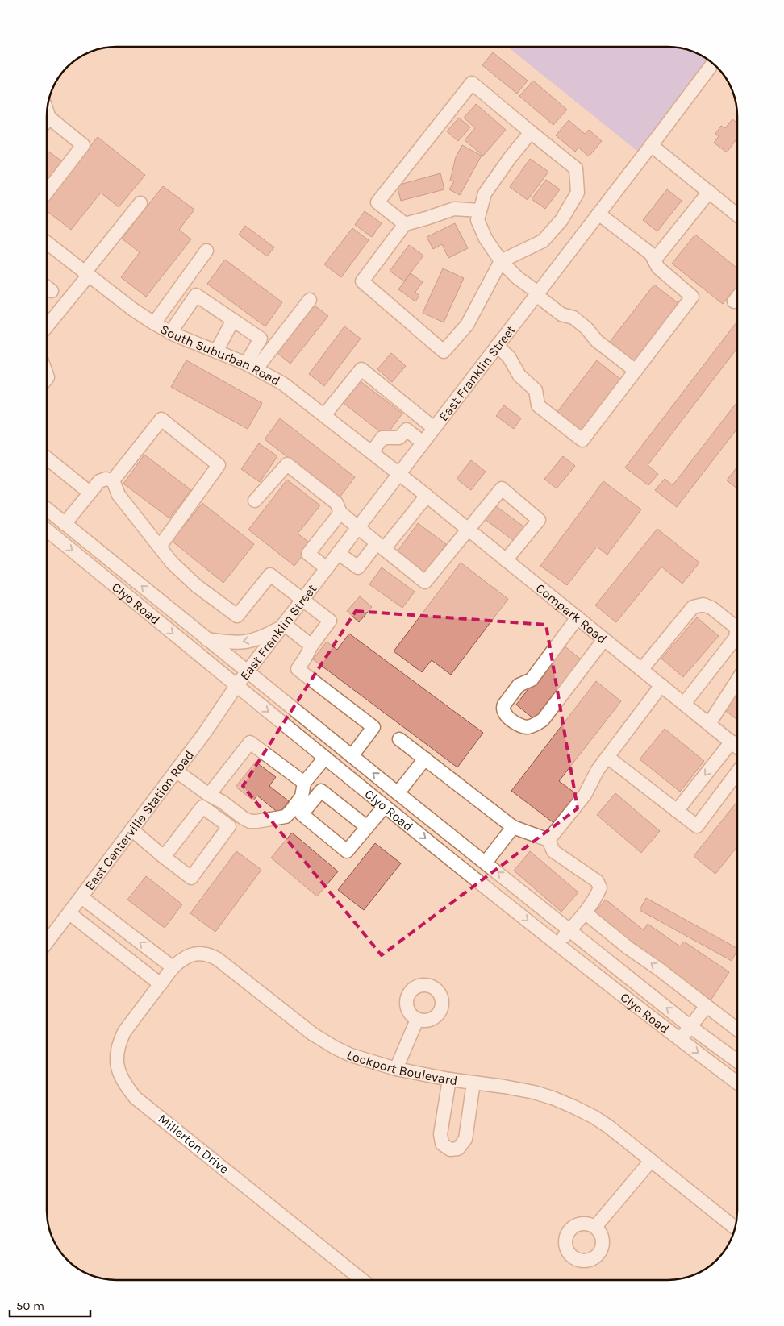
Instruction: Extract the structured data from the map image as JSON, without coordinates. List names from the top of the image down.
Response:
{
  "streets": {
    "street": [
      "South Suburban Road",
      "East Franklin Street",
      "Clyo Road",
      "Compark Road",
      "East Centerville Station Road",
      "Lockport Boulevard",
      "Millerton Drive"
    ]
  },
  "crossings": [
    ["South Suburban Road", "East Franklin Street"],
    ["South Suburban Road", "Compark Road"],
    ["East Franklin Street", "Clyo Road"],
    ["East Franklin Street", "Compark Road"],
    ["East Franklin Street", "East Centerville Station Road"],
    ["Clyo Road", "East Centerville Station Road"],
    ["Lockport Boulevard", "Millerton Drive"]
  ],
  "scale_bar": "50 m"
}
